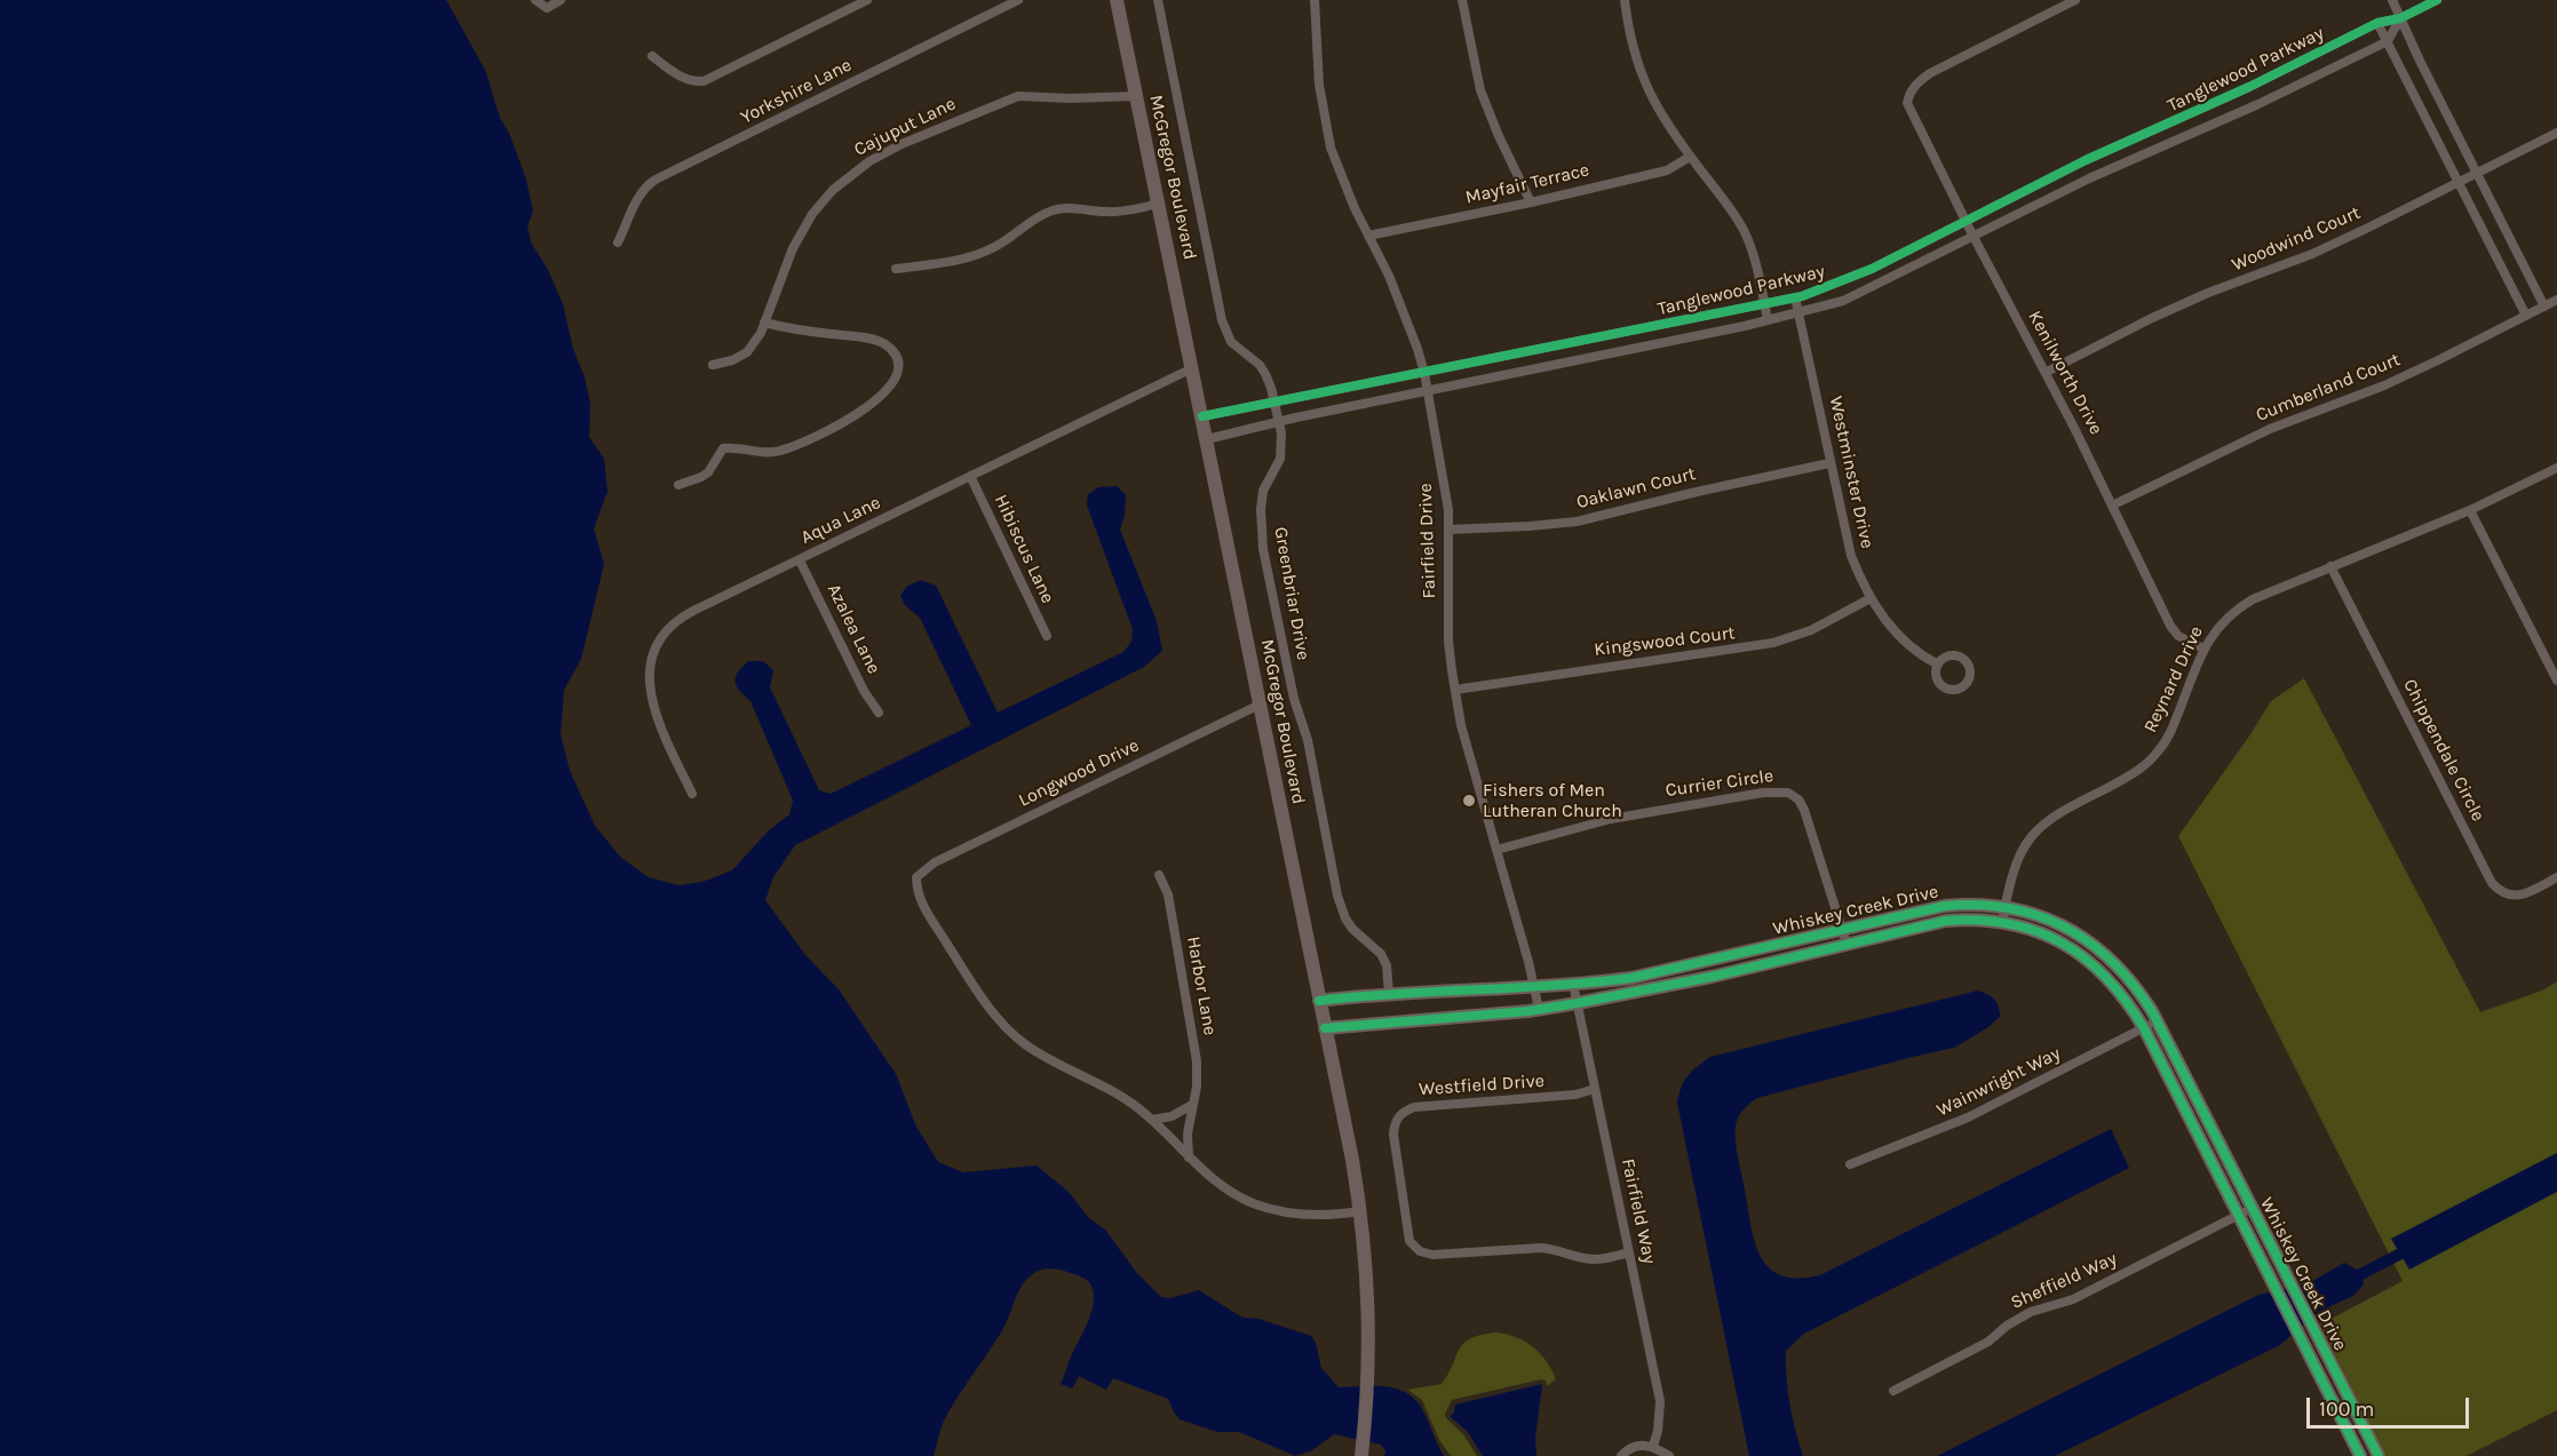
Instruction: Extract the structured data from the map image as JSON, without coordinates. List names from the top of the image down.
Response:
{
  "streets": {
    "street": [
      "Tanglewood Parkway",
      "Yorkshire Lane",
      "Cajuput Lane",
      "McGregor Boulevard",
      "Mayfair Terrace",
      "Woodwind Court",
      "Kenilworth Drive",
      "Cumberland Court",
      "Westminster Drive",
      "Oaklawn Court",
      "Aqua Lane",
      "Fairfield Drive",
      "Hibiscus Lane",
      "Greenbriar Drive",
      "Azalea Lane",
      "Kingswood Court",
      "Reynard Drive",
      "Chippendale Circle",
      "Longwood Drive",
      "Currier Circle",
      "Whiskey Creek Drive",
      "Harbor Lane",
      "Wainwright Way",
      "Westfield Drive",
      "Fairfield Way",
      "Sheffield Way"
    ]
  },
  "crossings": [
    ["Tanglewood Parkway", "McGregor Boulevard"],
    ["Tanglewood Parkway", "Kenilworth Drive"],
    ["Tanglewood Parkway", "Westminster Drive"],
    ["Tanglewood Parkway", "Fairfield Drive"],
    ["Tanglewood Parkway", "Greenbriar Drive"],
    ["Cajuput Lane", "McGregor Boulevard"],
    ["McGregor Boulevard", "Aqua Lane"],
    ["McGregor Boulevard", "Longwood Drive"],
    ["McGregor Boulevard", "Whiskey Creek Drive"],
    ["Mayfair Terrace", "Fairfield Drive"],
    ["Woodwind Court", "Kenilworth Drive"],
    ["Kenilworth Drive", "Cumberland Court"],
    ["Kenilworth Drive", "Reynard Drive"],
    ["Westminster Drive", "Oaklawn Court"],
    ["Westminster Drive", "Kingswood Court"],
    ["Oaklawn Court", "Fairfield Drive"],
    ["Aqua Lane", "Hibiscus Lane"],
    ["Aqua Lane", "Azalea Lane"],
    ["Fairfield Drive", "Kingswood Court"],
    ["Fairfield Drive", "Currier Circle"],
    ["Fairfield Drive", "Whiskey Creek Drive"],
    ["Greenbriar Drive", "Whiskey Creek Drive"],
    ["Reynard Drive", "Chippendale Circle"],
    ["Reynard Drive", "Whiskey Creek Drive"],
    ["Currier Circle", "Whiskey Creek Drive"],
    ["Whiskey Creek Drive", "Wainwright Way"],
    ["Whiskey Creek Drive", "Fairfield Way"],
    ["Whiskey Creek Drive", "Sheffield Way"],
    ["Westfield Drive", "Fairfield Way"]
  ],
  "places": ["Fishers of Men Lutheran Church"],
  "scale_bar": "100 m"
}
